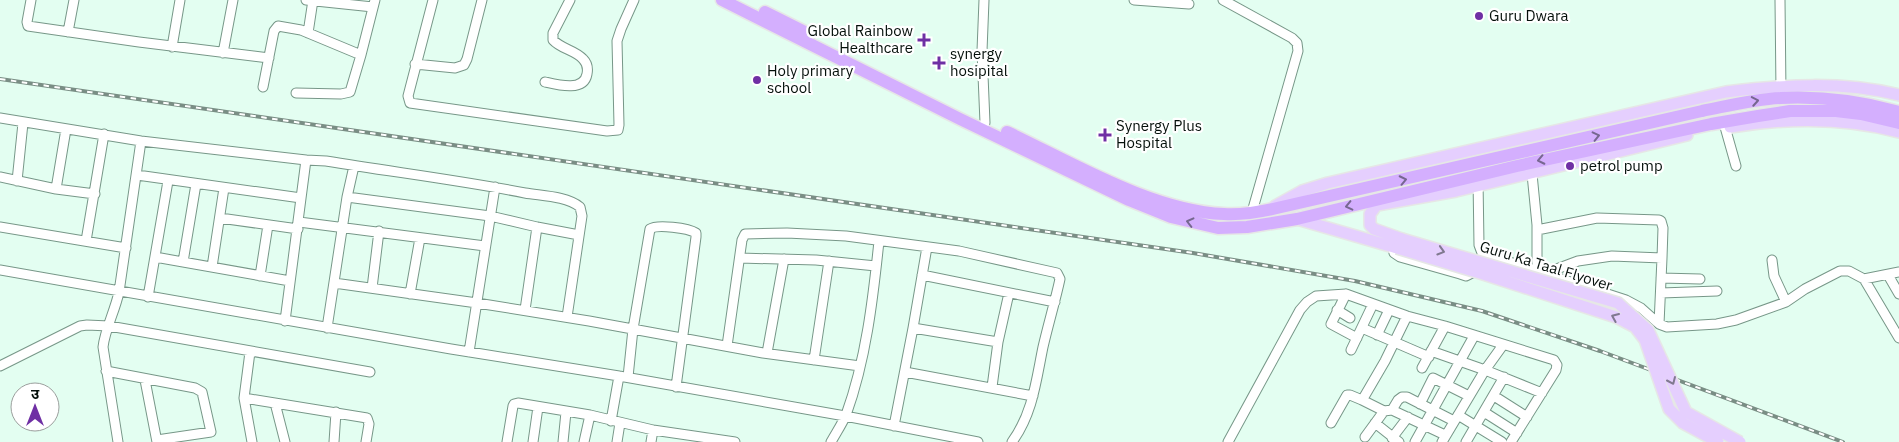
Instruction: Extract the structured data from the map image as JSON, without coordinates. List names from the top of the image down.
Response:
{
  "streets": {
    "main road": ["Guru Ka Taal Flyover"]
  },
  "places": {
    "other": ["Guru Dwara", "Holy primary school", "petrol pump"],
    "health": ["Global Rainbow Healthcare", "synergy hosipital", "Synergy Plus Hospital"]
  },
  "north": "top"
}
